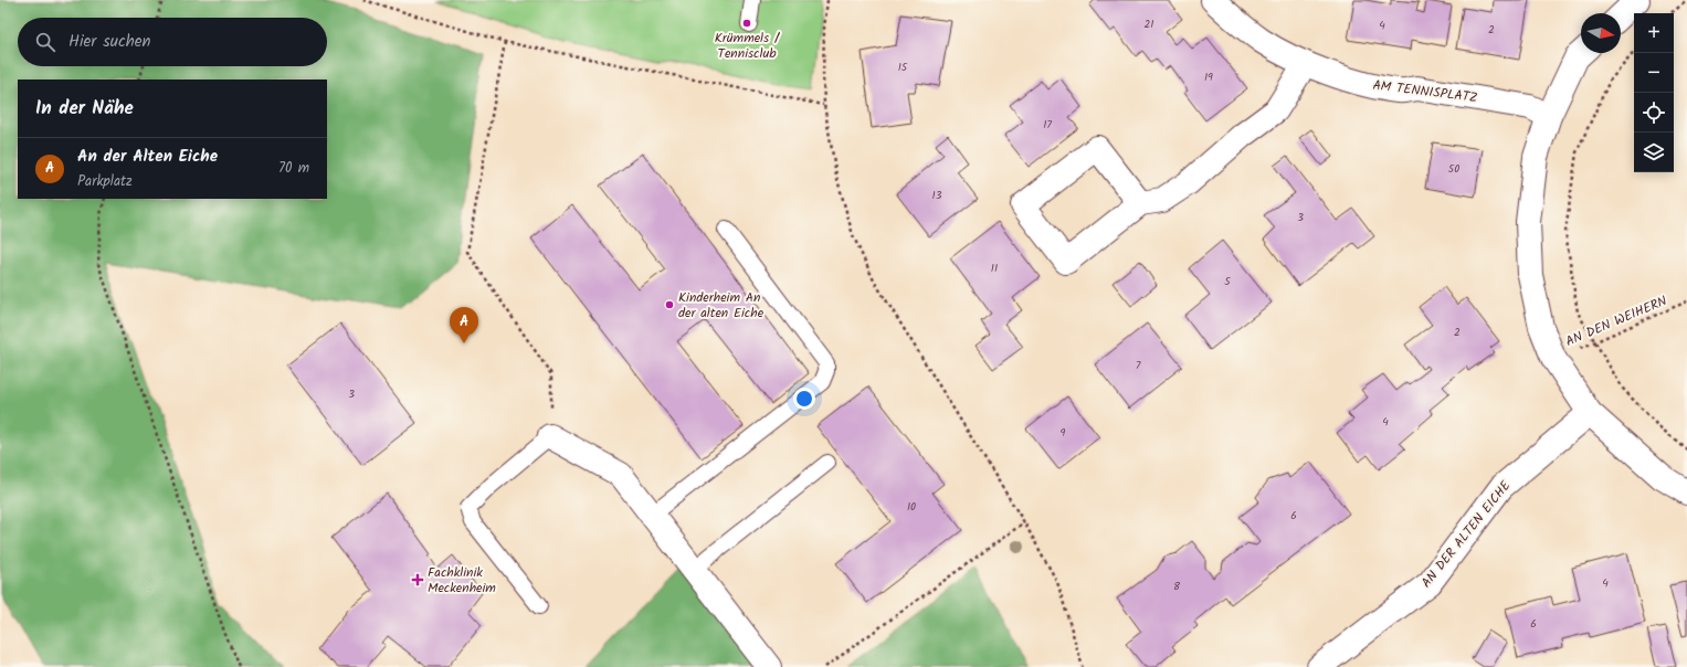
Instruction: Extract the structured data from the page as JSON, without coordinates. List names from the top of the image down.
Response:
{
  "streets": {
    "street": ["AM TENNISPLATZ", "AN DER ALTEN EICHE"],
    "path": ["AN DEN WEIHERN"]
  },
  "places": {
    "other": ["Krümmels / Tennisclub", "Kinderheim An der alten Eiche"],
    "health": ["Fachklinik Meckenheim"]
  },
  "house_numbers": [
    "21",
    "4",
    "2",
    "15",
    "19",
    "17",
    "50",
    "13",
    "3",
    "11",
    "5",
    "2",
    "7",
    "3",
    "4",
    "9",
    "10",
    "6",
    "4",
    "8",
    "6"
  ],
  "north": "right",
  "page": {
    "map_buttons": ["+", "−"],
    "search": "Hier suchen",
    "heading": "In der Nähe",
    "list": [
      {
        "mark": "A",
        "name": "An der Alten Eiche",
        "note": "Parkplatz",
        "value": "70 m"
      }
    ],
    "pins": "A"
  }
}
